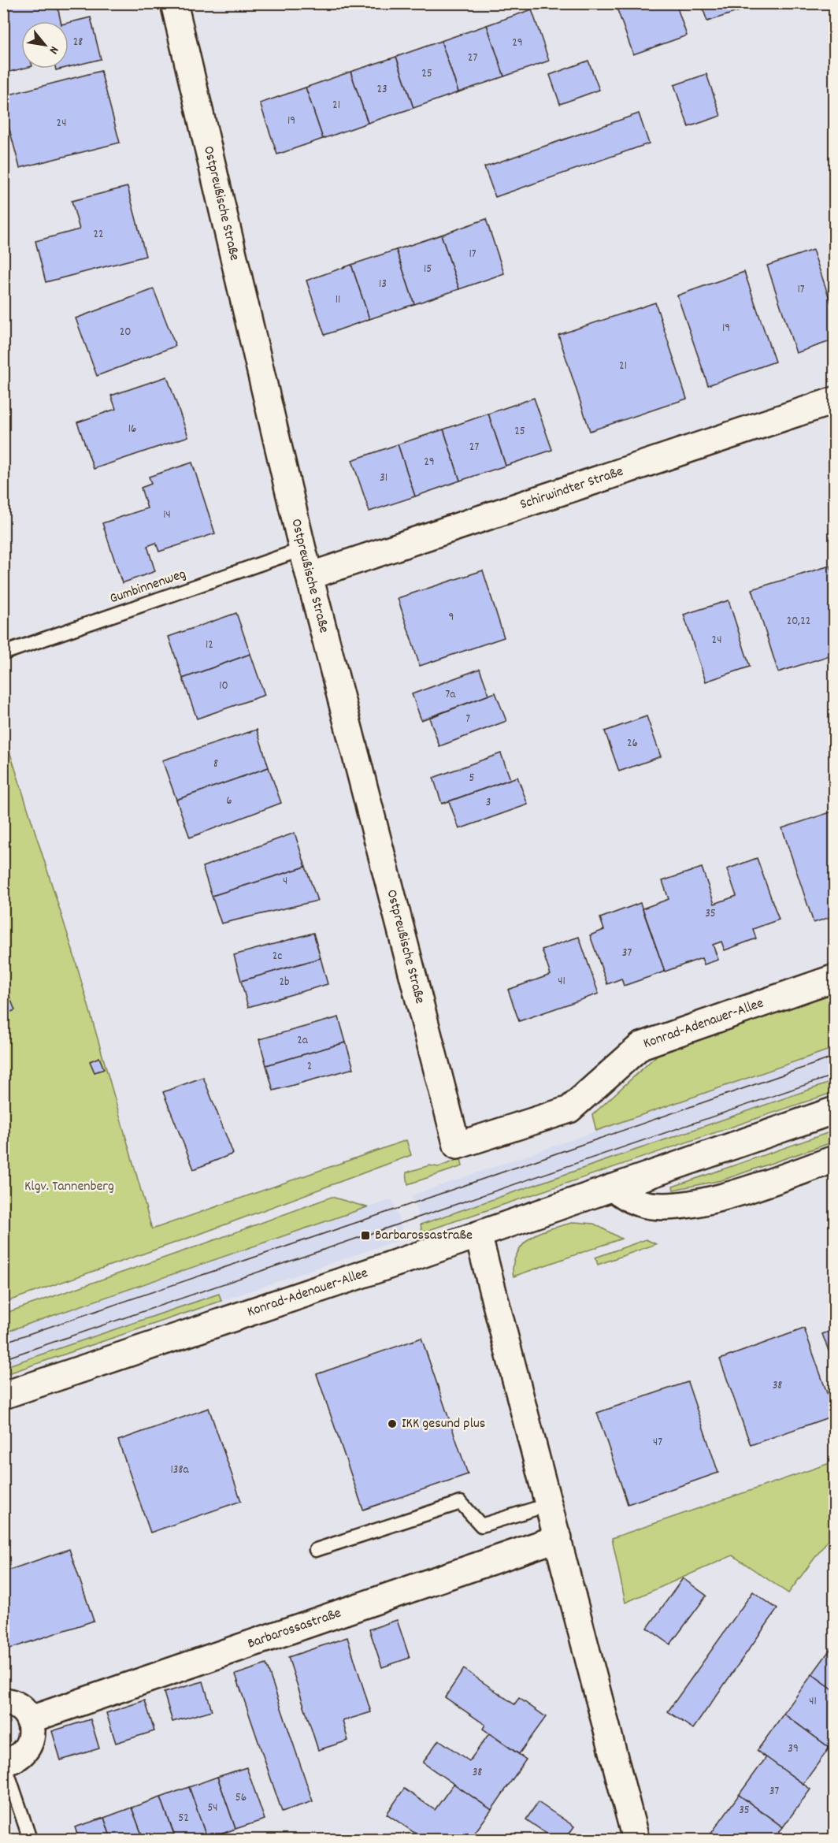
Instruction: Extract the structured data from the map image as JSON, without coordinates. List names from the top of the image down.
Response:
{
  "streets": {
    "street": [
      "Ostpreußische Straße",
      "Schirwindter Straße",
      "Konrad-Adenauer-Allee",
      "Barbarossastraße"
    ],
    "lane": ["Gumbinnenweg"]
  },
  "crossings": [
    ["Ostpreußische Straße", "Schirwindter Straße"],
    ["Ostpreußische Straße", "Gumbinnenweg"],
    ["Ostpreußische Straße", "Konrad-Adenauer-Allee"]
  ],
  "parks": ["Klgv. Tannenberg"],
  "places": {
    "transit": ["Barbarossastraße"],
    "other": ["IKK gesund plus"]
  },
  "house_numbers": [
    "28",
    "29",
    "27",
    "25",
    "23",
    "21",
    "19",
    "24",
    "22",
    "17",
    "15",
    "13",
    "17",
    "11",
    "19",
    "20",
    "21",
    "16",
    "25",
    "27",
    "29",
    "31",
    "14",
    "9",
    "20,22",
    "24",
    "12",
    "10",
    "7a",
    "7",
    "26",
    "8",
    "5",
    "6",
    "3",
    "4",
    "35",
    "37",
    "2c",
    "41",
    "2b",
    "2a",
    "2",
    "38",
    "47",
    "138a",
    "41",
    "39",
    "38",
    "37",
    "56",
    "54",
    "35",
    "52"
  ],
  "north": "bottom right"
}
